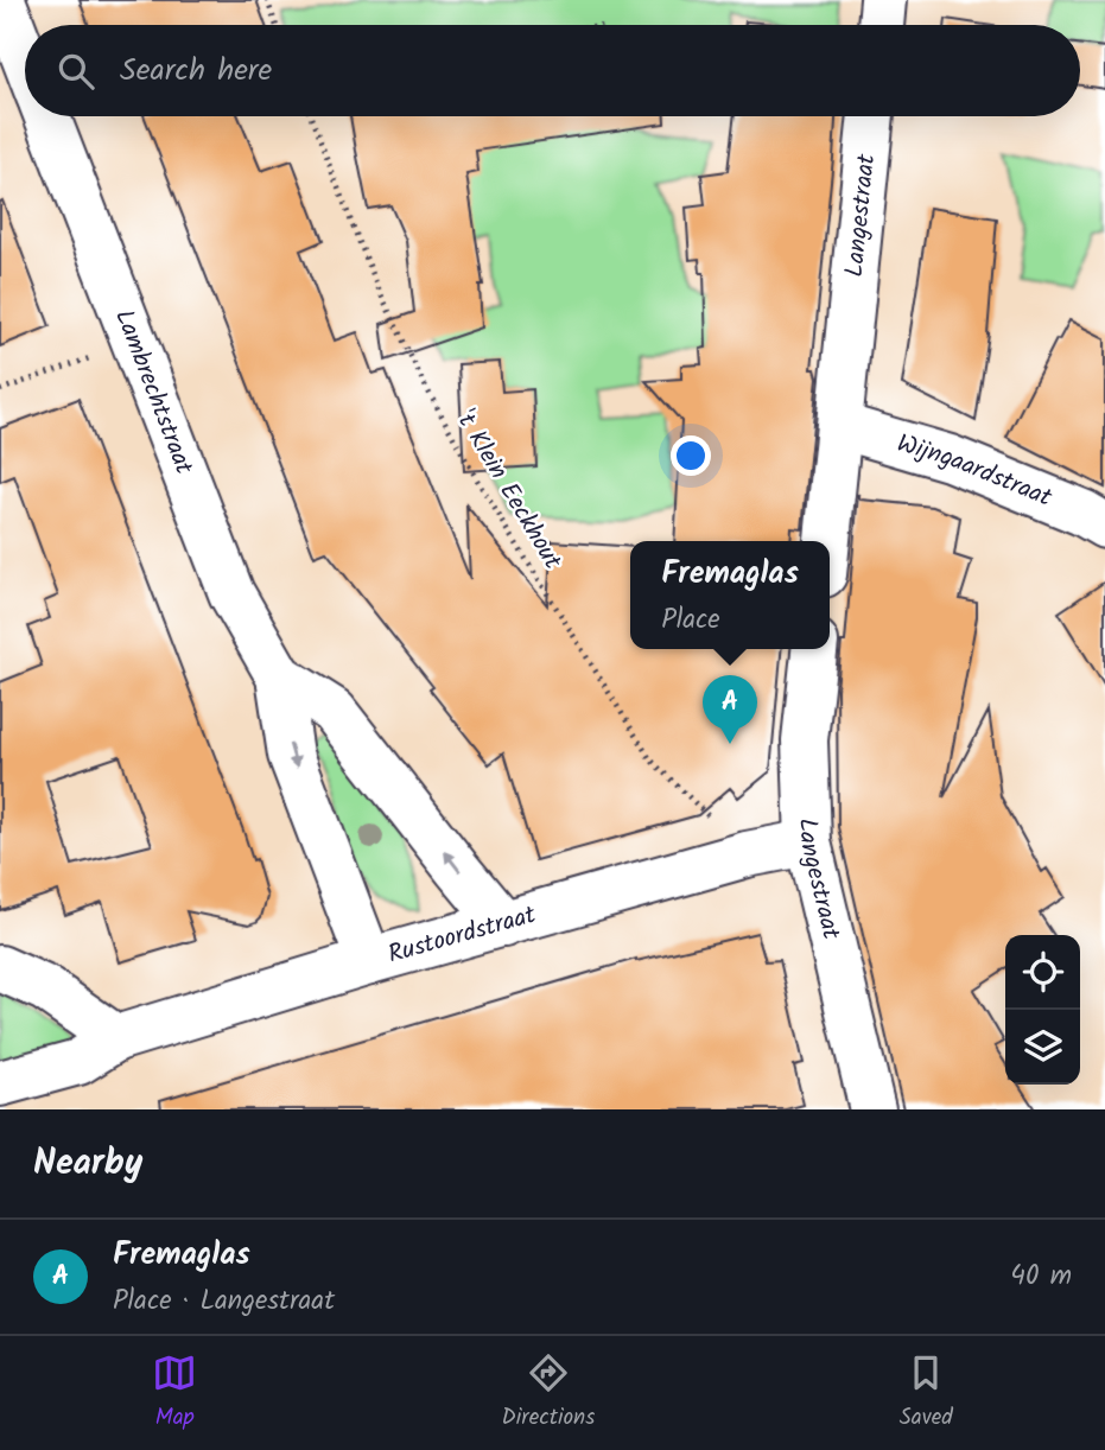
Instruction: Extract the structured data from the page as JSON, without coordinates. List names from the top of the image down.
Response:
{
  "streets": {
    "street": [
      "Langestraat",
      "Lambrechtstraat",
      "Wijngaardstraat",
      "Rustoordstraat"
    ],
    "path": ["'t Klein Eeckhout"]
  },
  "crossings": [
    ["Langestraat", "Wijngaardstraat"],
    ["Langestraat", "Rustoordstraat"],
    ["Lambrechtstraat", "Rustoordstraat"],
    ["'t Klein Eeckhout", "Rustoordstraat"]
  ],
  "page": {
    "search": "Search here",
    "popup": ["Fremaglas", "Place"],
    "pins": "A",
    "heading": "Nearby",
    "list": [
      {
        "mark": "A",
        "name": "Fremaglas",
        "note": "Place · Langestraat",
        "value": "40 m"
      }
    ],
    "nav": ["Map", "Directions", "Saved"]
  }
}
